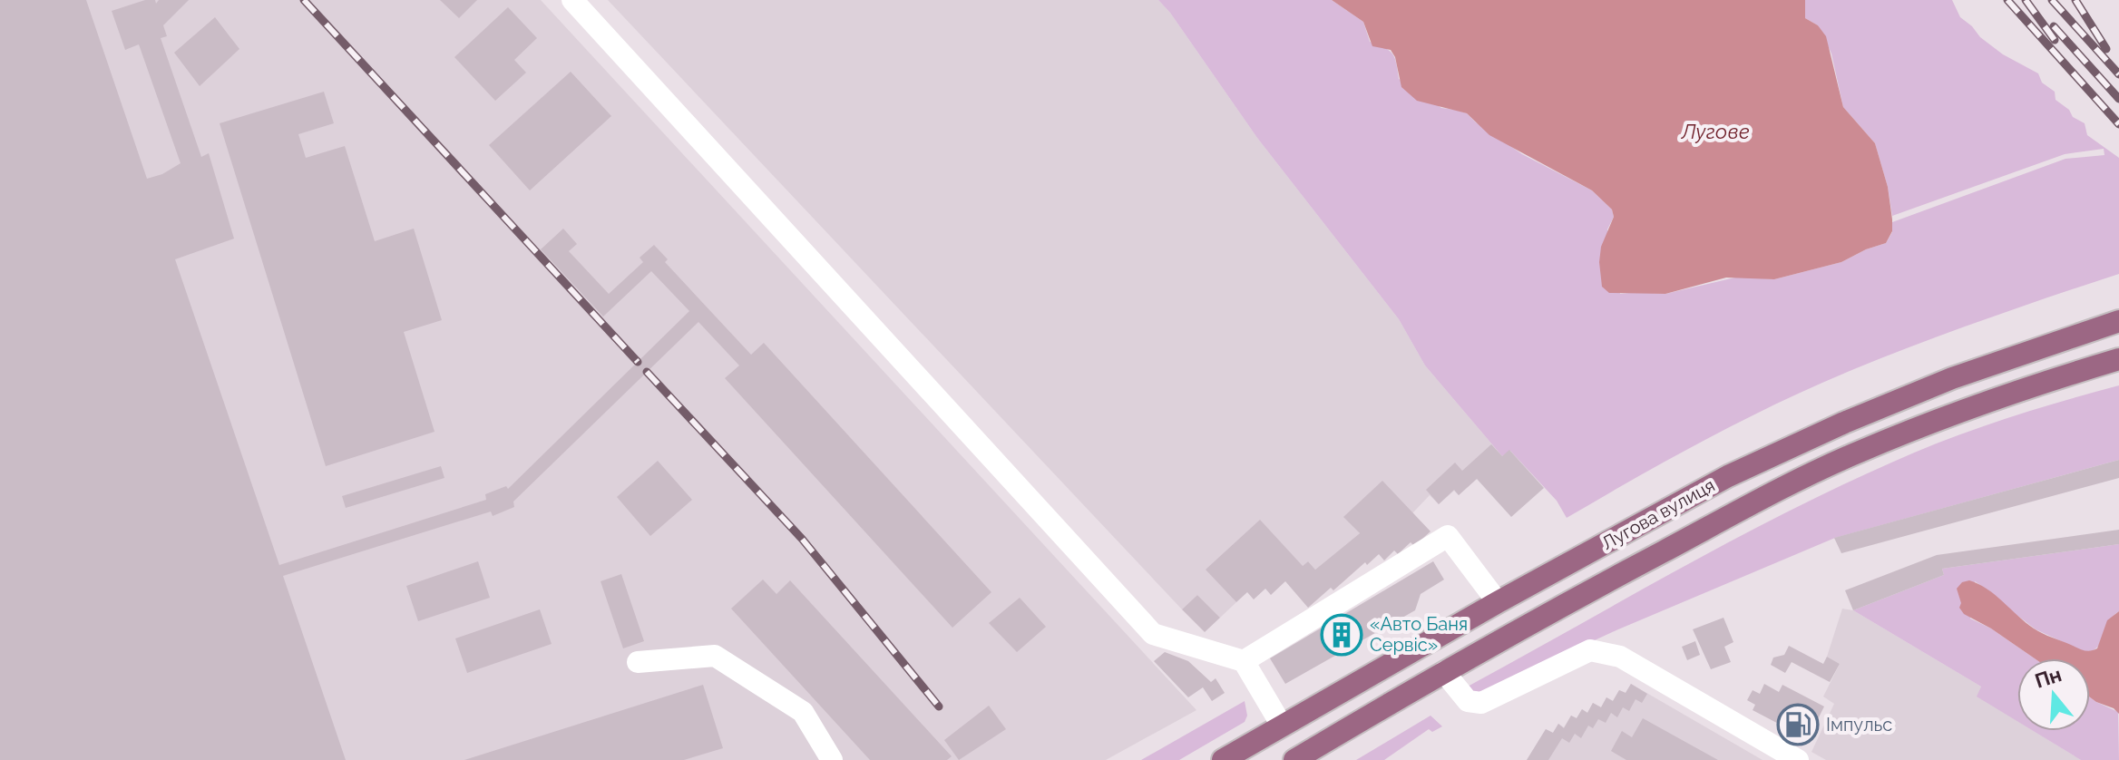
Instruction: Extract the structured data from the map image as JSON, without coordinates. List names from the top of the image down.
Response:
{
  "streets": {
    "main road": ["Лугова вулиця"]
  },
  "water": ["Лугове"],
  "places": {
    "building": ["«Авто Баня Сервіс»"],
    "fuel station": ["Імпульс"]
  },
  "north": "top"
}
